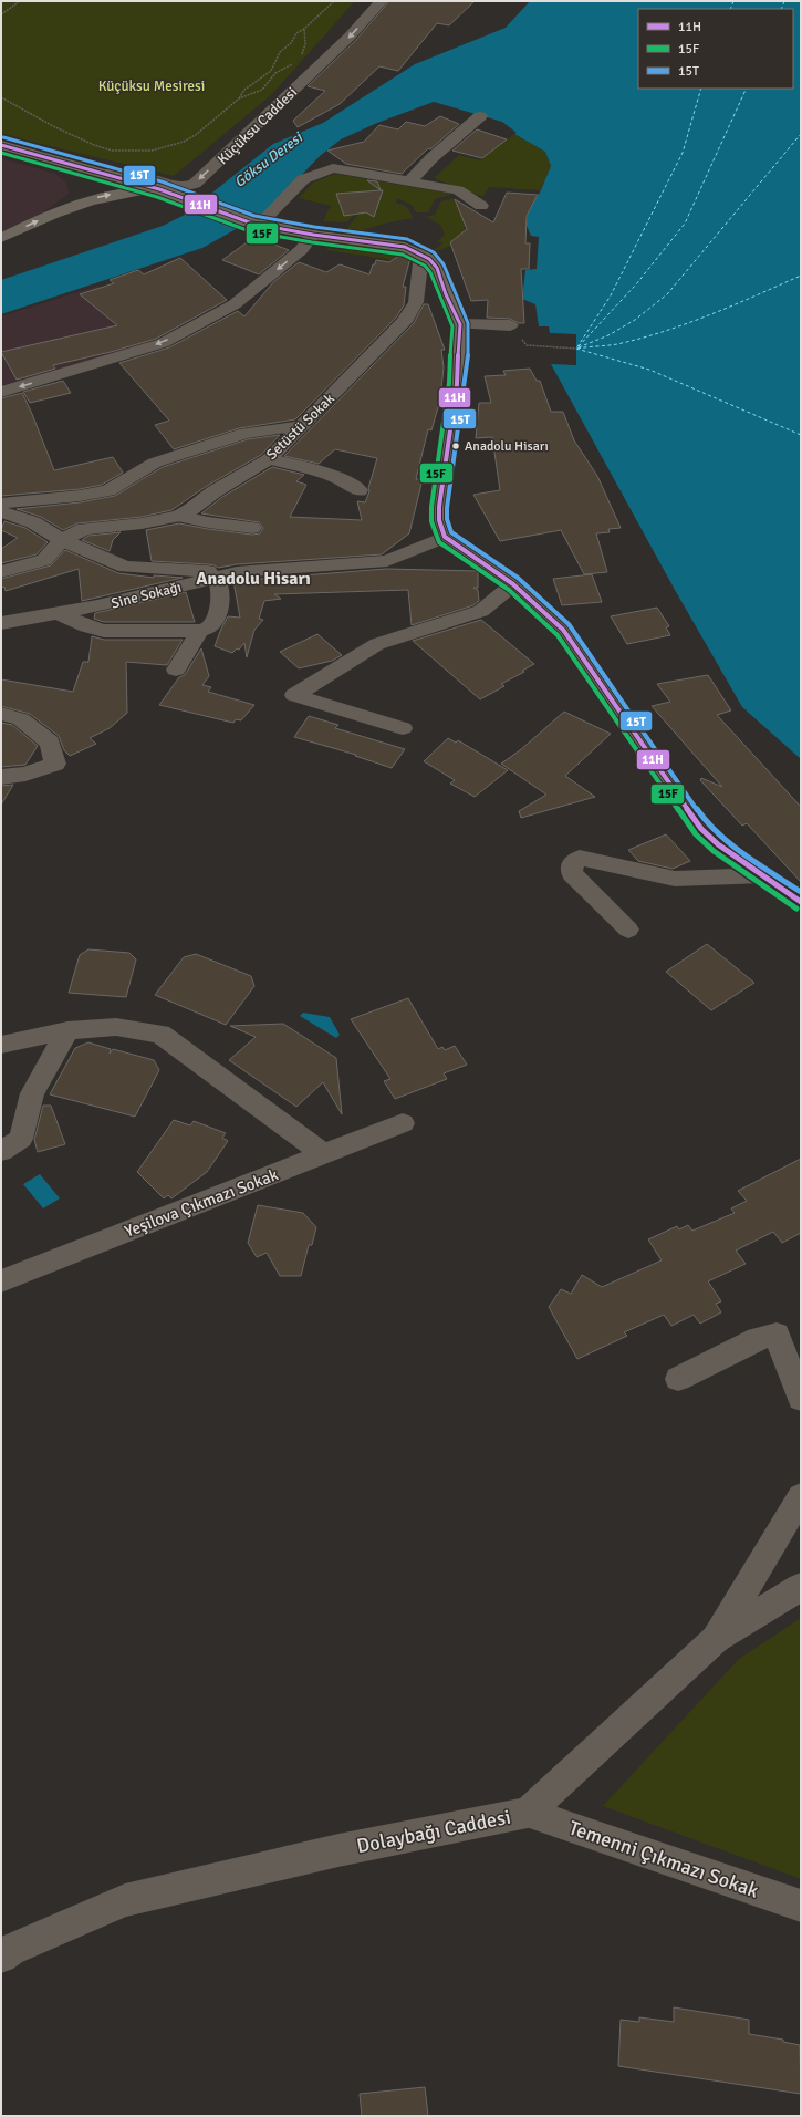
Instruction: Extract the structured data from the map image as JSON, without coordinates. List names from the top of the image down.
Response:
{
  "streets": {
    "street": [
      "Küçüksu Caddesi",
      "Setüstü Sokak",
      "Sine Sokağı",
      "Yeşilova Çıkmazı Sokak",
      "Dolaybağı Caddesi",
      "Temenni Çıkmazı Sokak"
    ]
  },
  "crossings": [
    ["Dolaybağı Caddesi", "Temenni Çıkmazı Sokak"]
  ],
  "districts": ["Anadolu Hisarı"],
  "water": ["Göksu Deresi"],
  "parks": ["Küçüksu Mesiresi"],
  "places": ["Anadolu Hisarı"],
  "lines": ["transit line 15T", "transit line 11H", "transit line 15F"],
  "legend": ["11H", "15F", "15T"]
}
